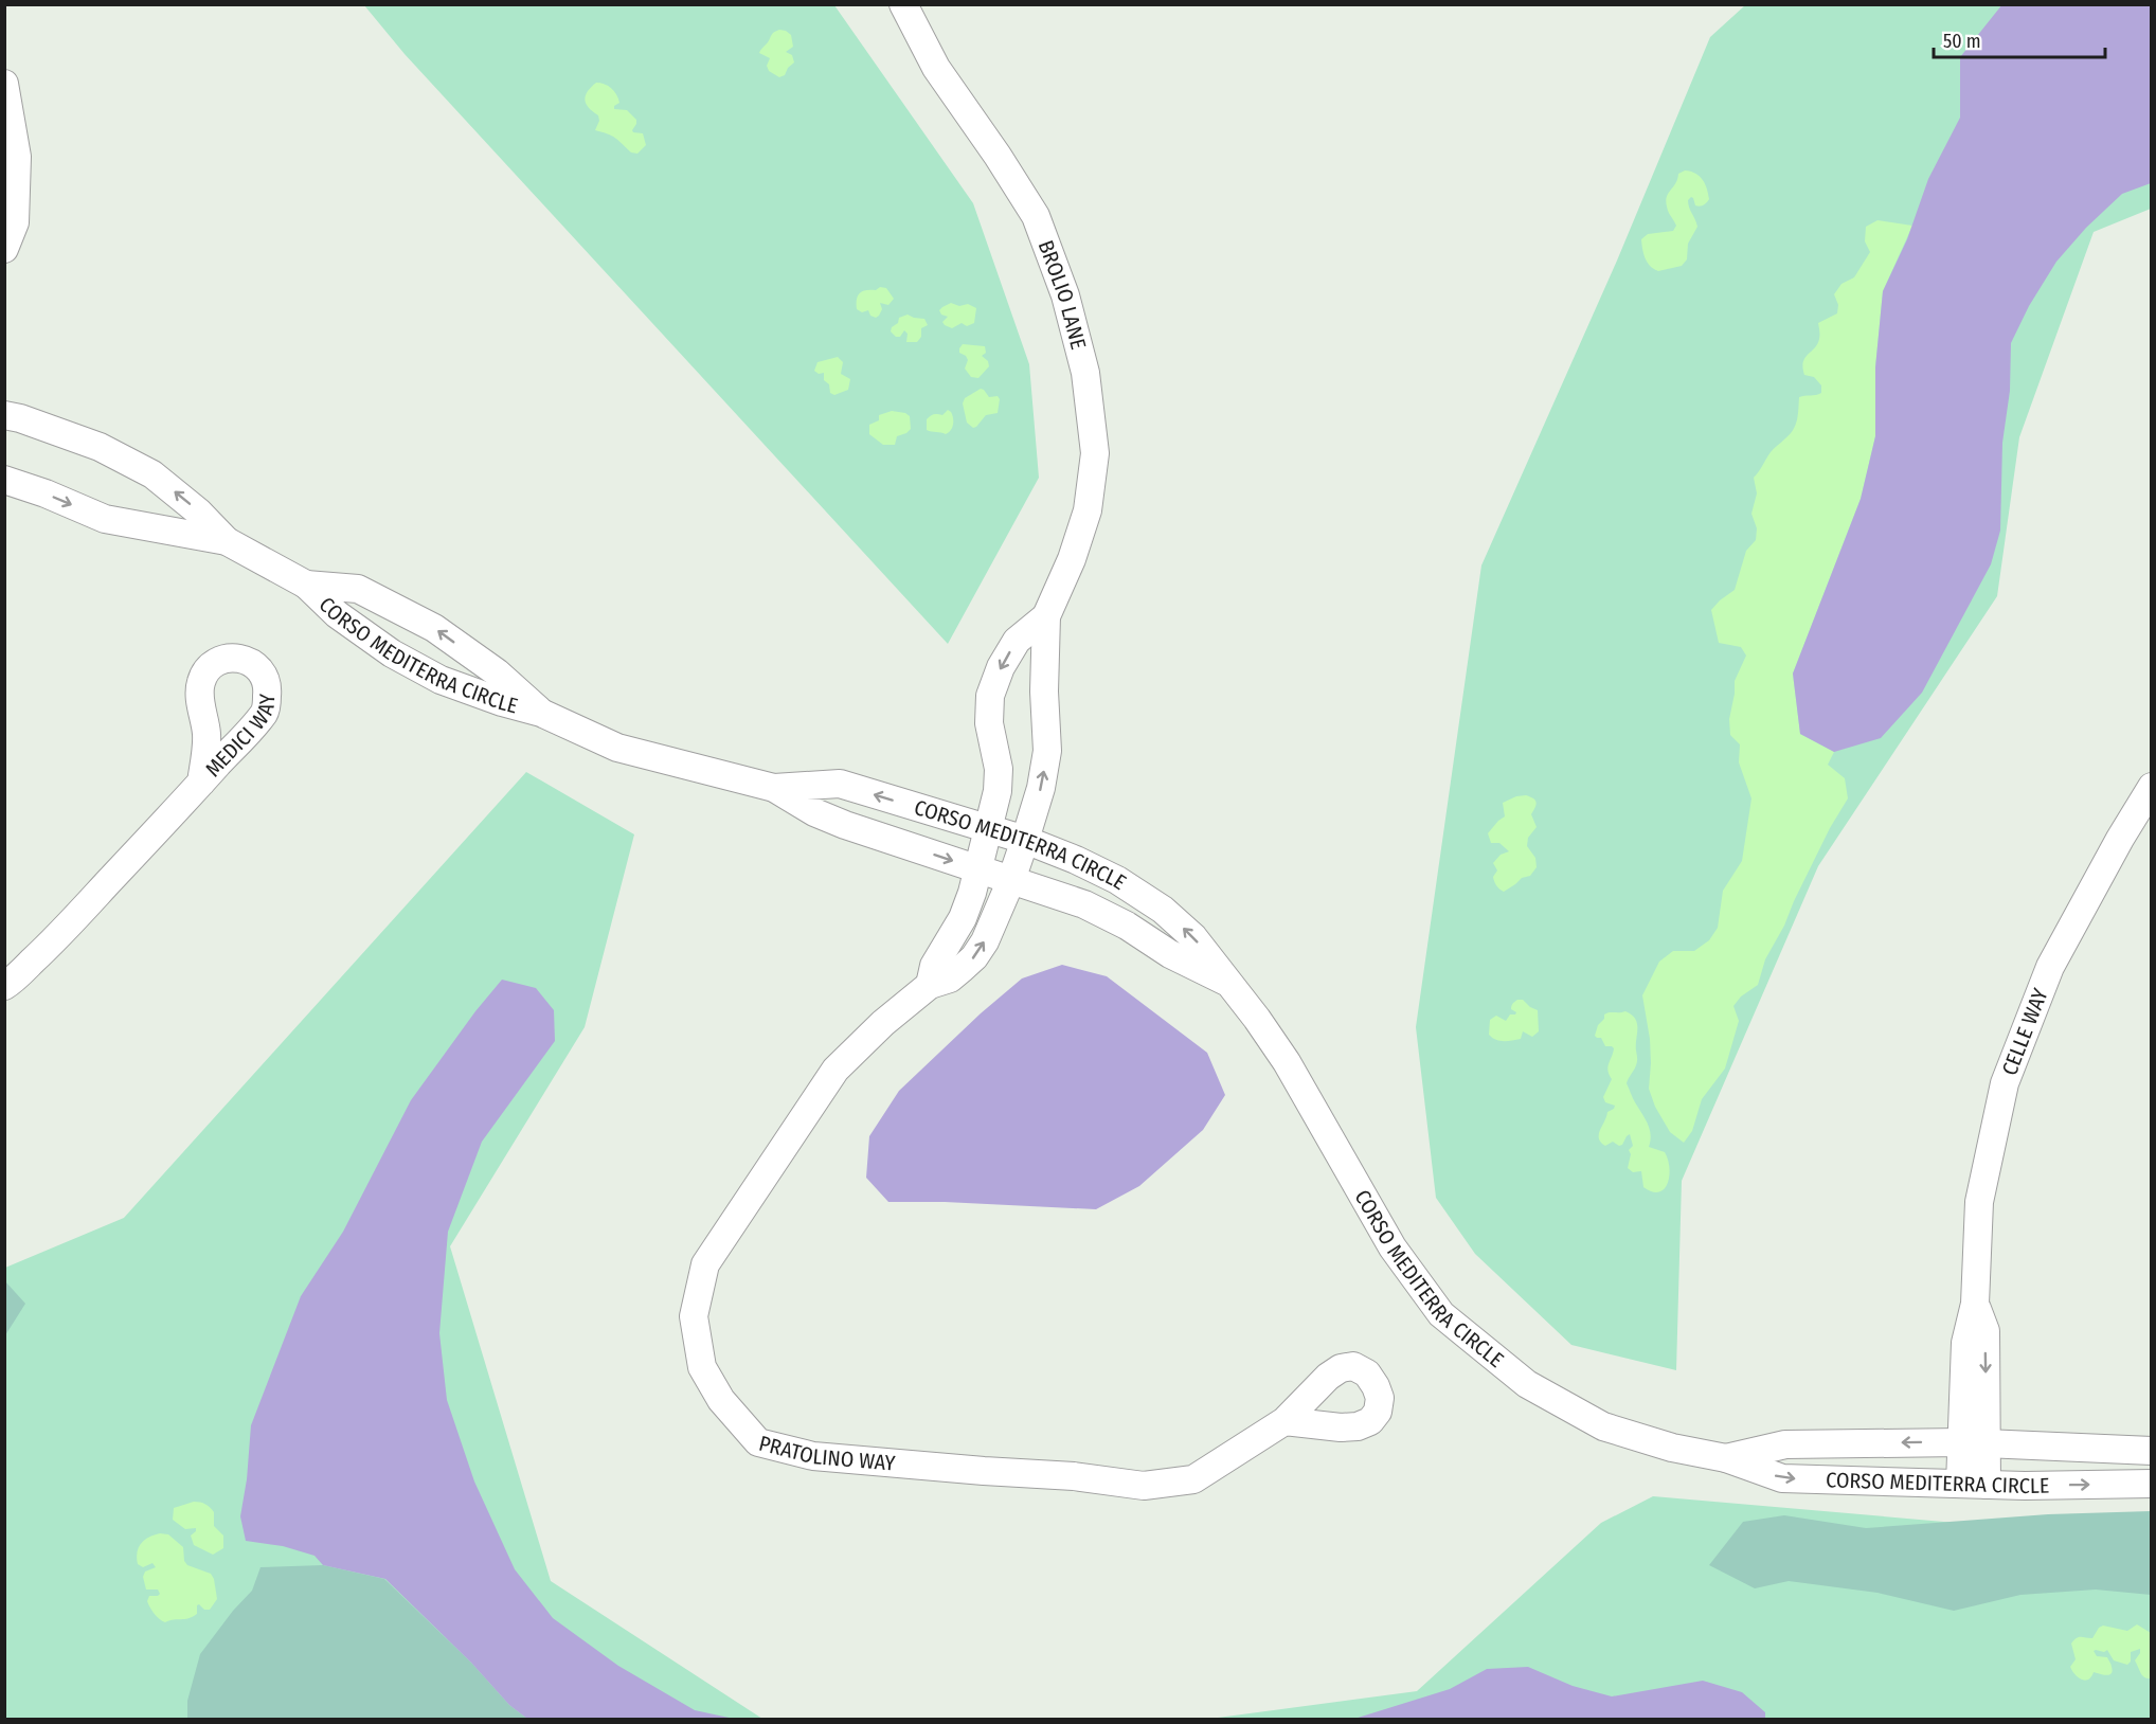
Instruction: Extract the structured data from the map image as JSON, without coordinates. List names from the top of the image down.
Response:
{
  "streets": {
    "street": [
      "BROLIO LANE",
      "CORSO MEDITERRA CIRCLE",
      "MEDICI WAY",
      "CELLE WAY",
      "PRATOLINO WAY"
    ]
  },
  "crossings": [
    ["BROLIO LANE", "CORSO MEDITERRA CIRCLE"],
    ["BROLIO LANE", "PRATOLINO WAY"],
    ["CORSO MEDITERRA CIRCLE", "CELLE WAY"],
    ["CORSO MEDITERRA CIRCLE", "PRATOLINO WAY"]
  ],
  "scale_bar": "50 m"
}
